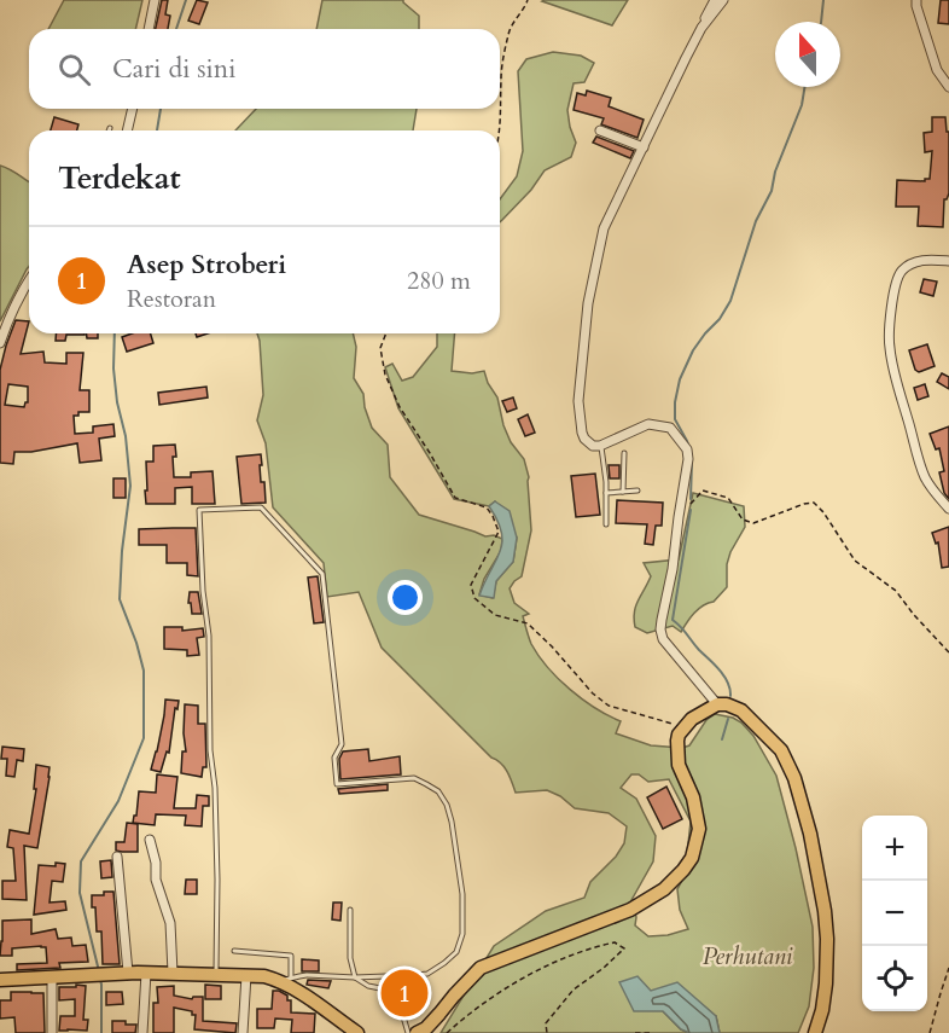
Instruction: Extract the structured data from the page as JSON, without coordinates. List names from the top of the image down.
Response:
{
  "parks": ["Perhutani"],
  "north": "top",
  "page": {
    "search": "Cari di sini",
    "heading": "Terdekat",
    "list": [
      {
        "mark": "1",
        "name": "Asep Stroberi",
        "note": "Restoran",
        "value": "280 m"
      }
    ],
    "map_buttons": ["+", "−"],
    "pins": "1"
  }
}
